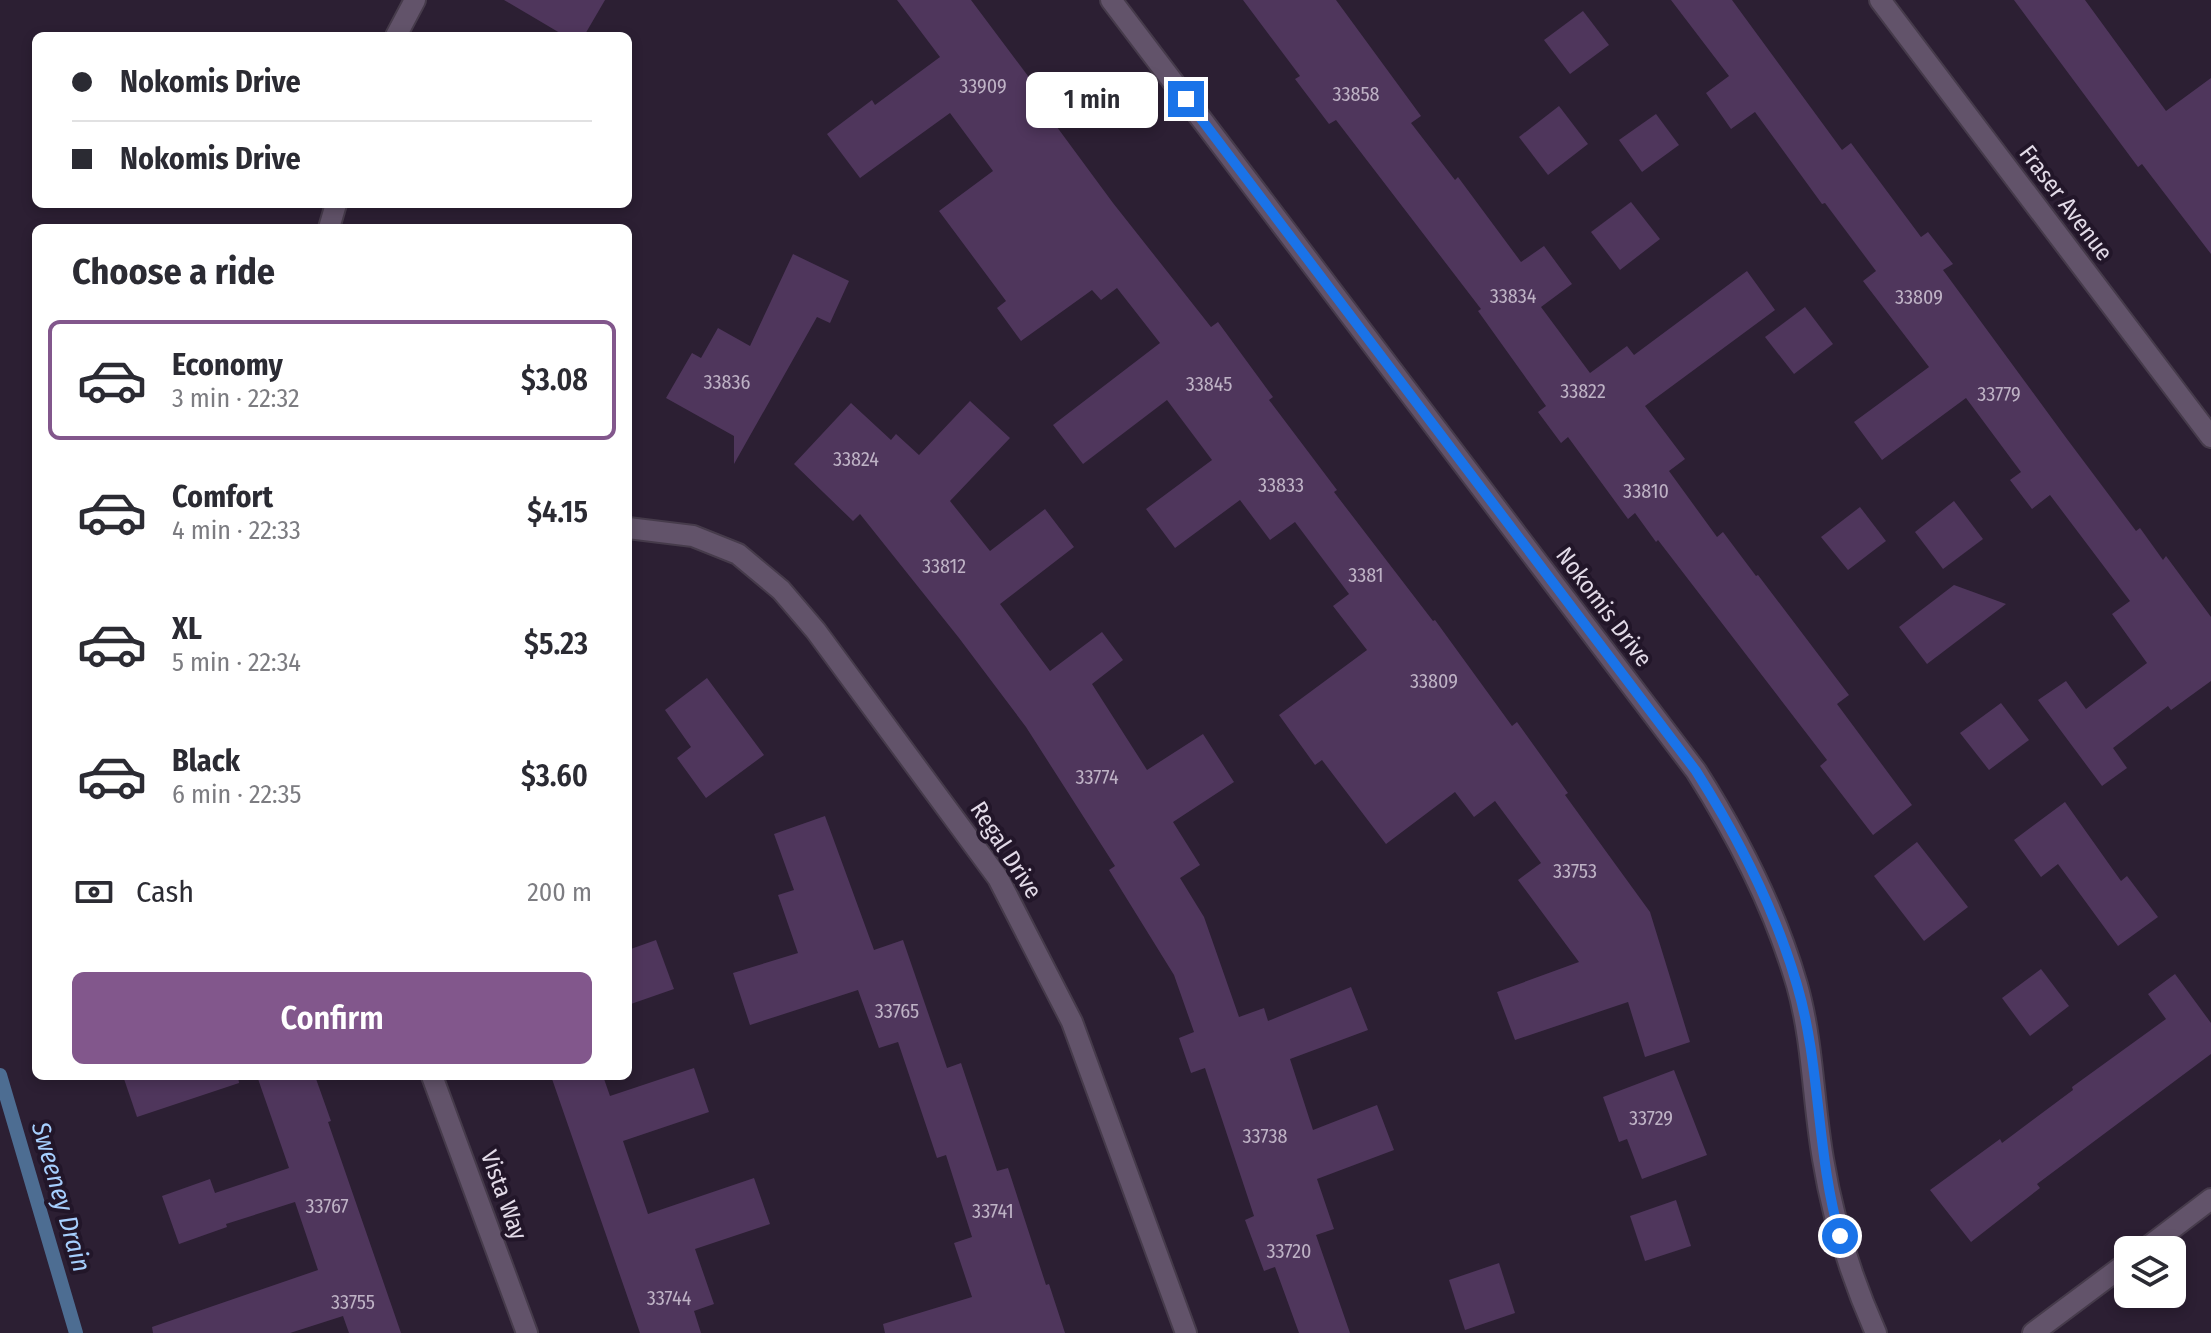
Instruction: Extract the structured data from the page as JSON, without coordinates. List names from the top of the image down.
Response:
{
  "streets": {
    "street": [
      "Fraser Avenue",
      "Nokomis Drive",
      "Regal Drive",
      "Vista Way"
    ]
  },
  "water": ["Sweeney Drain"],
  "house_numbers": [
    "33909",
    "33858",
    "33834",
    "33809",
    "33836",
    "33845",
    "33822",
    "33779",
    "33824",
    "33833",
    "33810",
    "33812",
    "3381",
    "33809",
    "33774",
    "33753",
    "33765",
    "33729",
    "33738",
    "33767",
    "33741",
    "33720",
    "33744",
    "33755"
  ],
  "page": {
    "banner": ["Nokomis Drive", "Nokomis Drive"],
    "bubble": "1 min",
    "heading": "Choose a ride",
    "list": [
      {
        "name": "Economy",
        "note": "3 min · 22:32",
        "value": "$3.08"
      },
      {
        "name": "Comfort",
        "note": "4 min · 22:33",
        "value": "$4.15"
      },
      {
        "name": "XL",
        "note": "5 min · 22:34",
        "value": "$5.23"
      },
      {
        "name": "Black",
        "note": "6 min · 22:35",
        "value": "$3.60"
      }
    ],
    "pay": ["Cash", "200 m"],
    "buttons": "Confirm"
  }
}
